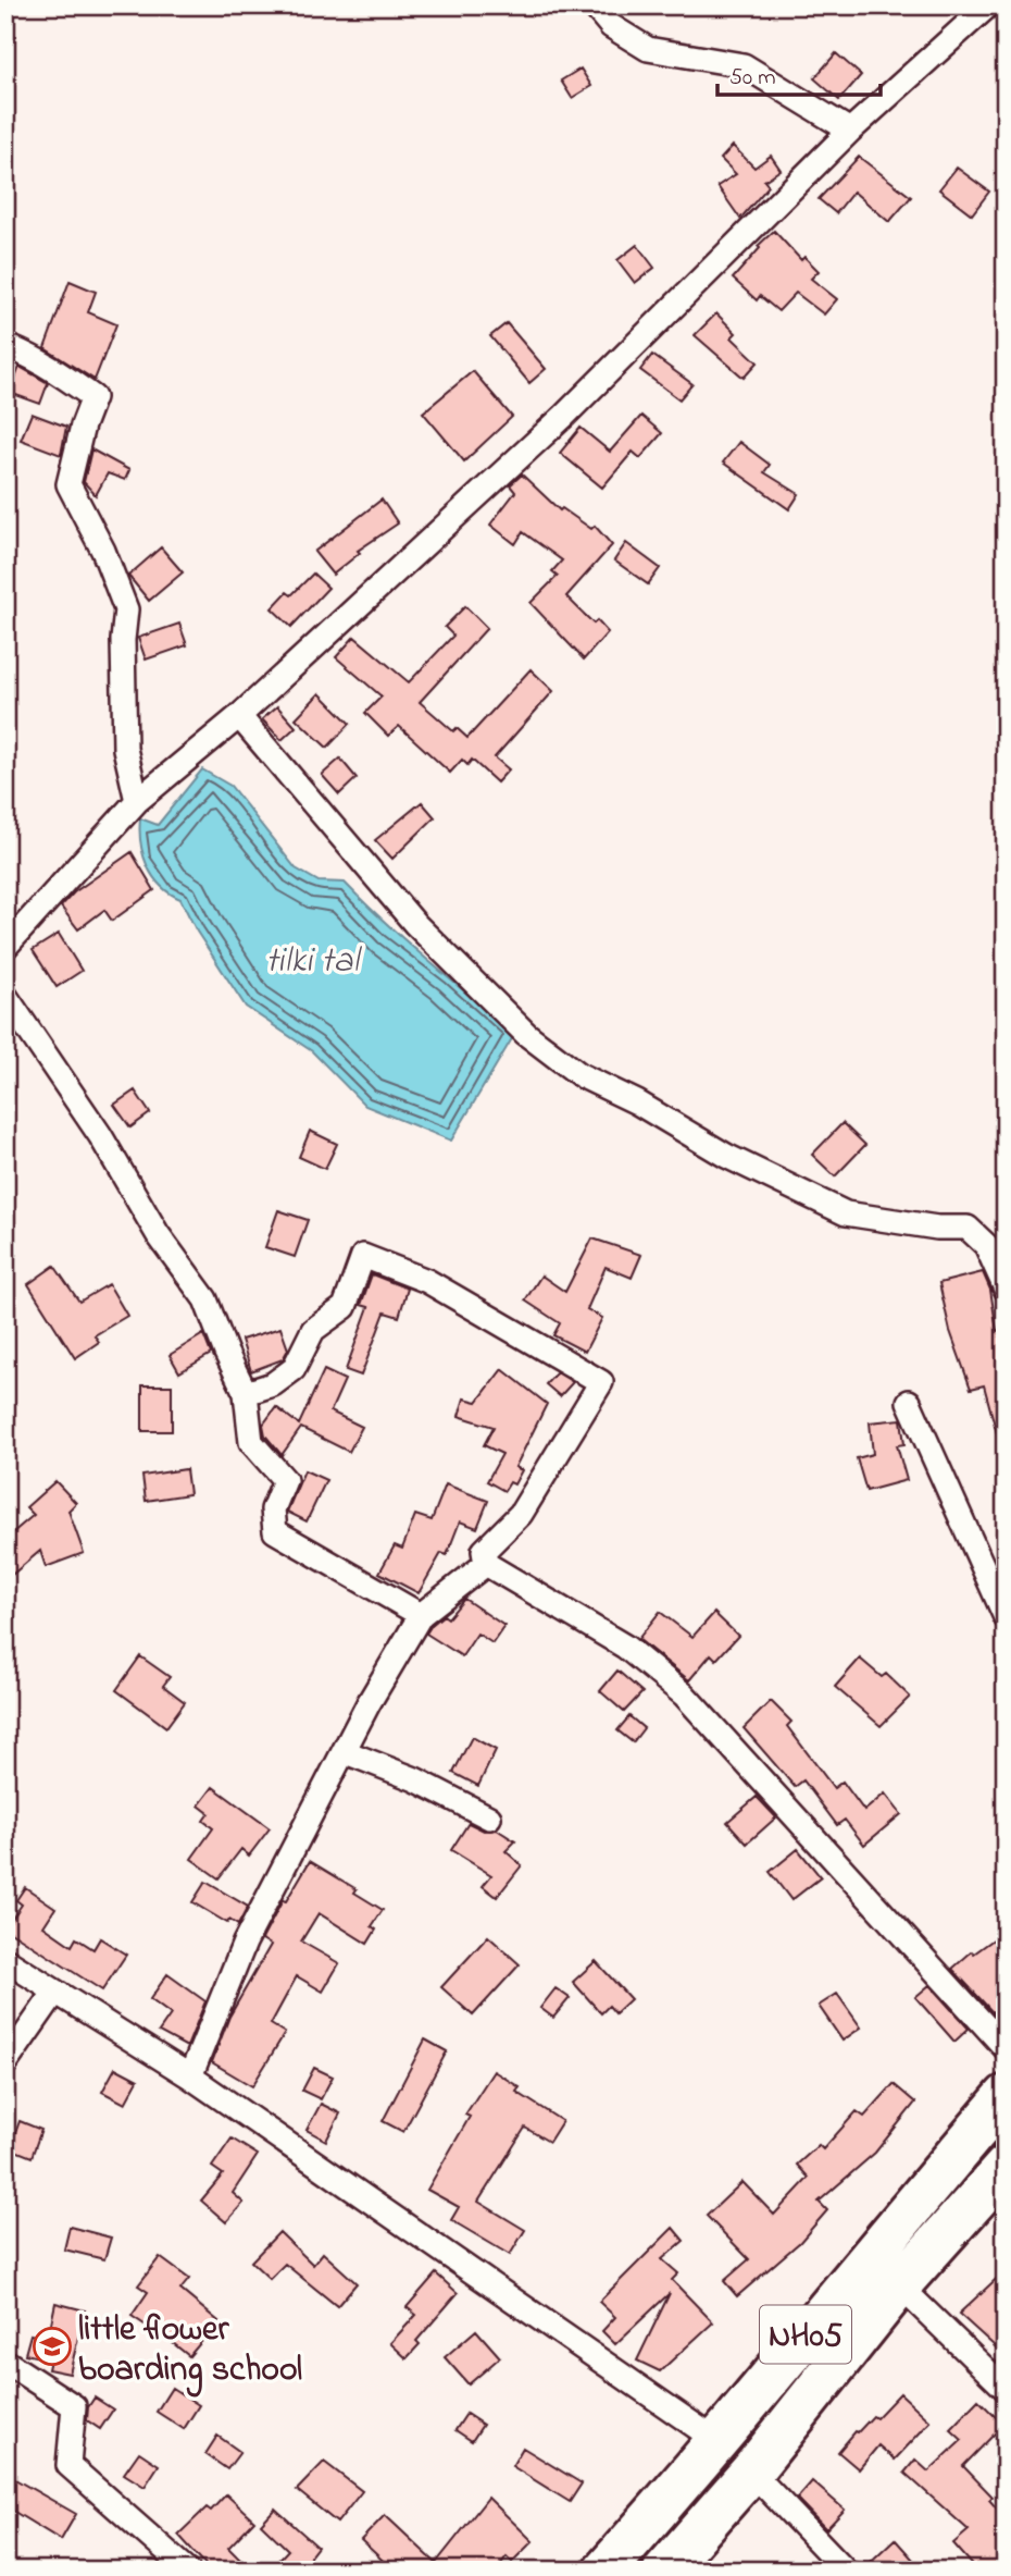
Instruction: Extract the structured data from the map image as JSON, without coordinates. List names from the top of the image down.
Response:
{
  "streets": {
    "highway": ["NH05"]
  },
  "water": ["tilki tal"],
  "places": {
    "school or university": ["little flower boarding school"]
  },
  "scale_bar": "50 m"
}
